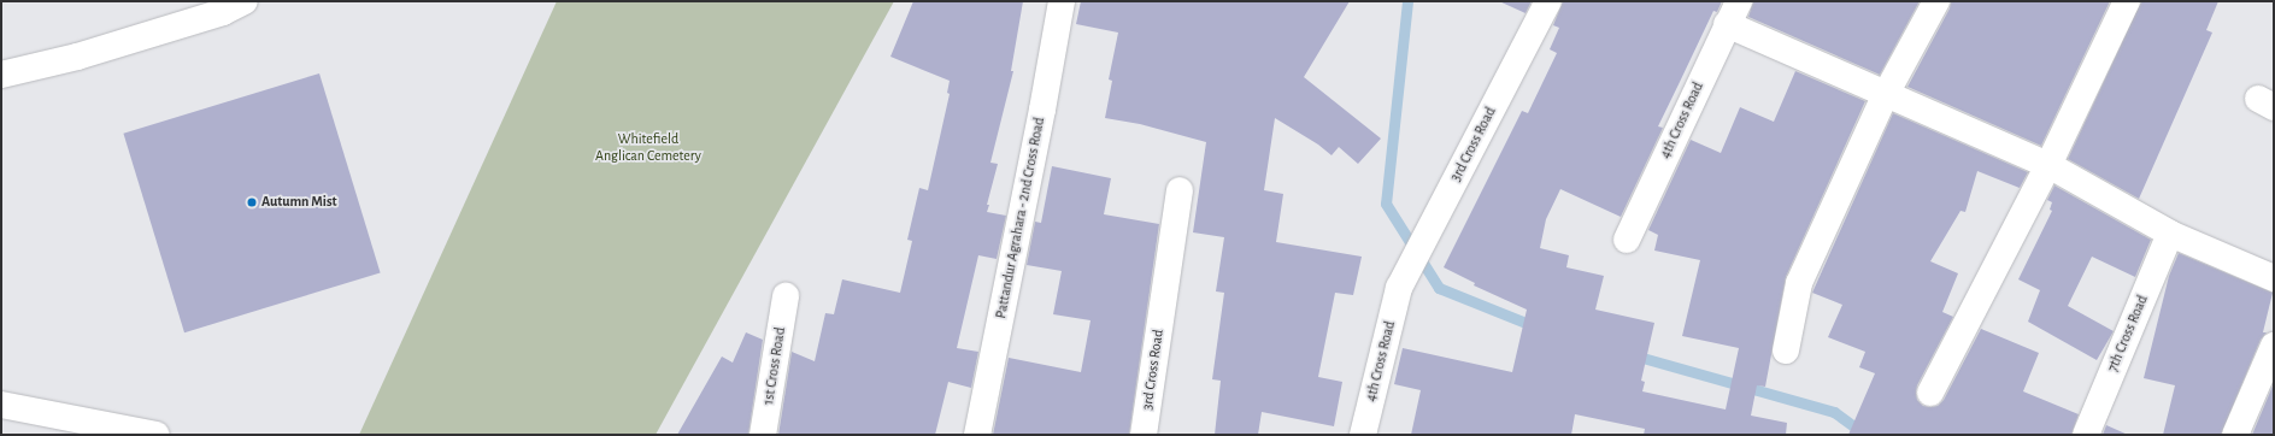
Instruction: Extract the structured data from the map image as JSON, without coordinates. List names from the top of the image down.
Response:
{
  "streets": {
    "street": [
      "4th Cross Road",
      "3rd Cross Road",
      "Pattandur Agrahara - 2nd Cross Road",
      "7th Cross Road",
      "1st Cross Road"
    ]
  },
  "crossings": [
    ["4th Cross Road", "3rd Cross Road"]
  ],
  "parks": ["Whitefield Anglican Cemetery"],
  "places": ["Autumn Mist"]
}
